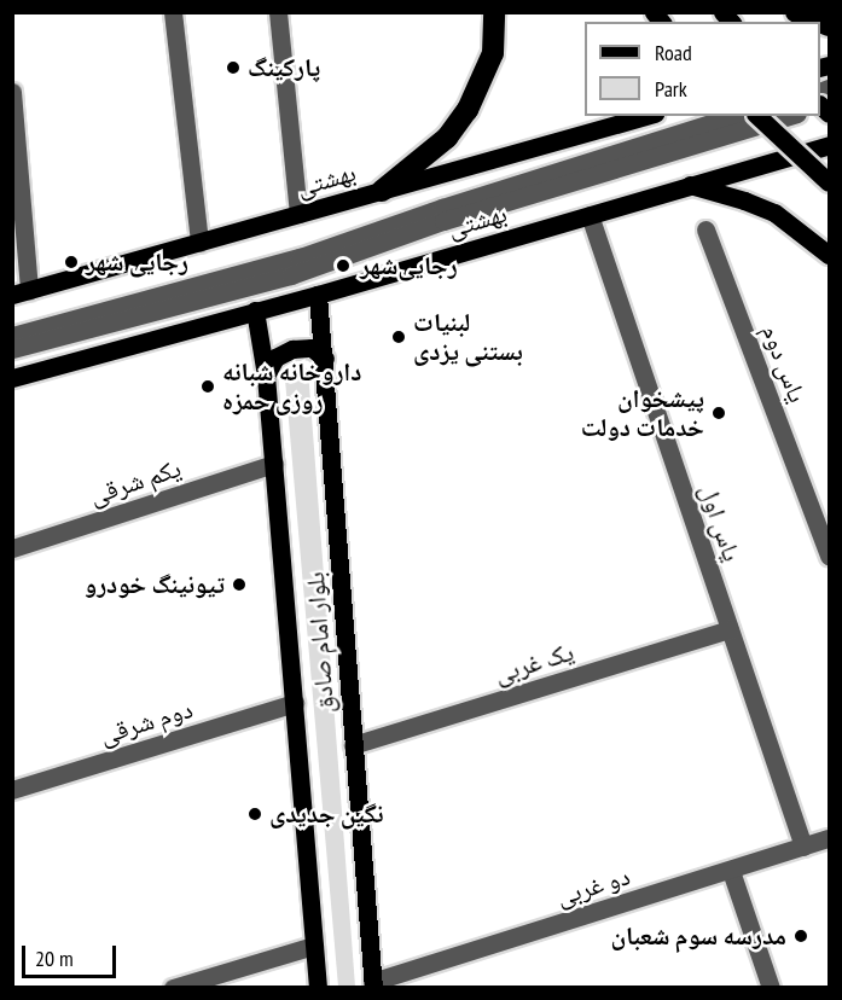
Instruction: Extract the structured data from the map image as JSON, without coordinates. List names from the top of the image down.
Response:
{
  "streets": {
    "main road": ["بهشتی", "بهشتى", "بلوار امام صادق"],
    "street": [
      "یاس دوم",
      "یکم شرقی",
      "یاس اول",
      "یک غربی",
      "دوم شرقی",
      "دو غربی"
    ]
  },
  "crossings": [
    ["بهشتى", "یاس اول"],
    ["بهشتى", "بلوار امام صادق"],
    ["یکم شرقی", "بلوار امام صادق"],
    ["یاس اول", "یک غربی"],
    ["یاس اول", "دو غربی"],
    ["بلوار امام صادق", "یک غربی"],
    ["بلوار امام صادق", "دوم شرقی"],
    ["بلوار امام صادق", "دو غربی"]
  ],
  "places": [
    "پارکینگ",
    "رجایی شهر",
    "رجایی‌شهر",
    "لبنیات بستنی یزدی",
    "داروخانه شبانه روزی حمزه",
    "پیشخوان خدمات دولت",
    "تیونینگ خودرو",
    "نگین جدیدی",
    "مدرسه سوم شعبان"
  ],
  "legend": ["Road", "Park"],
  "scale_bar": "20 m"
}
